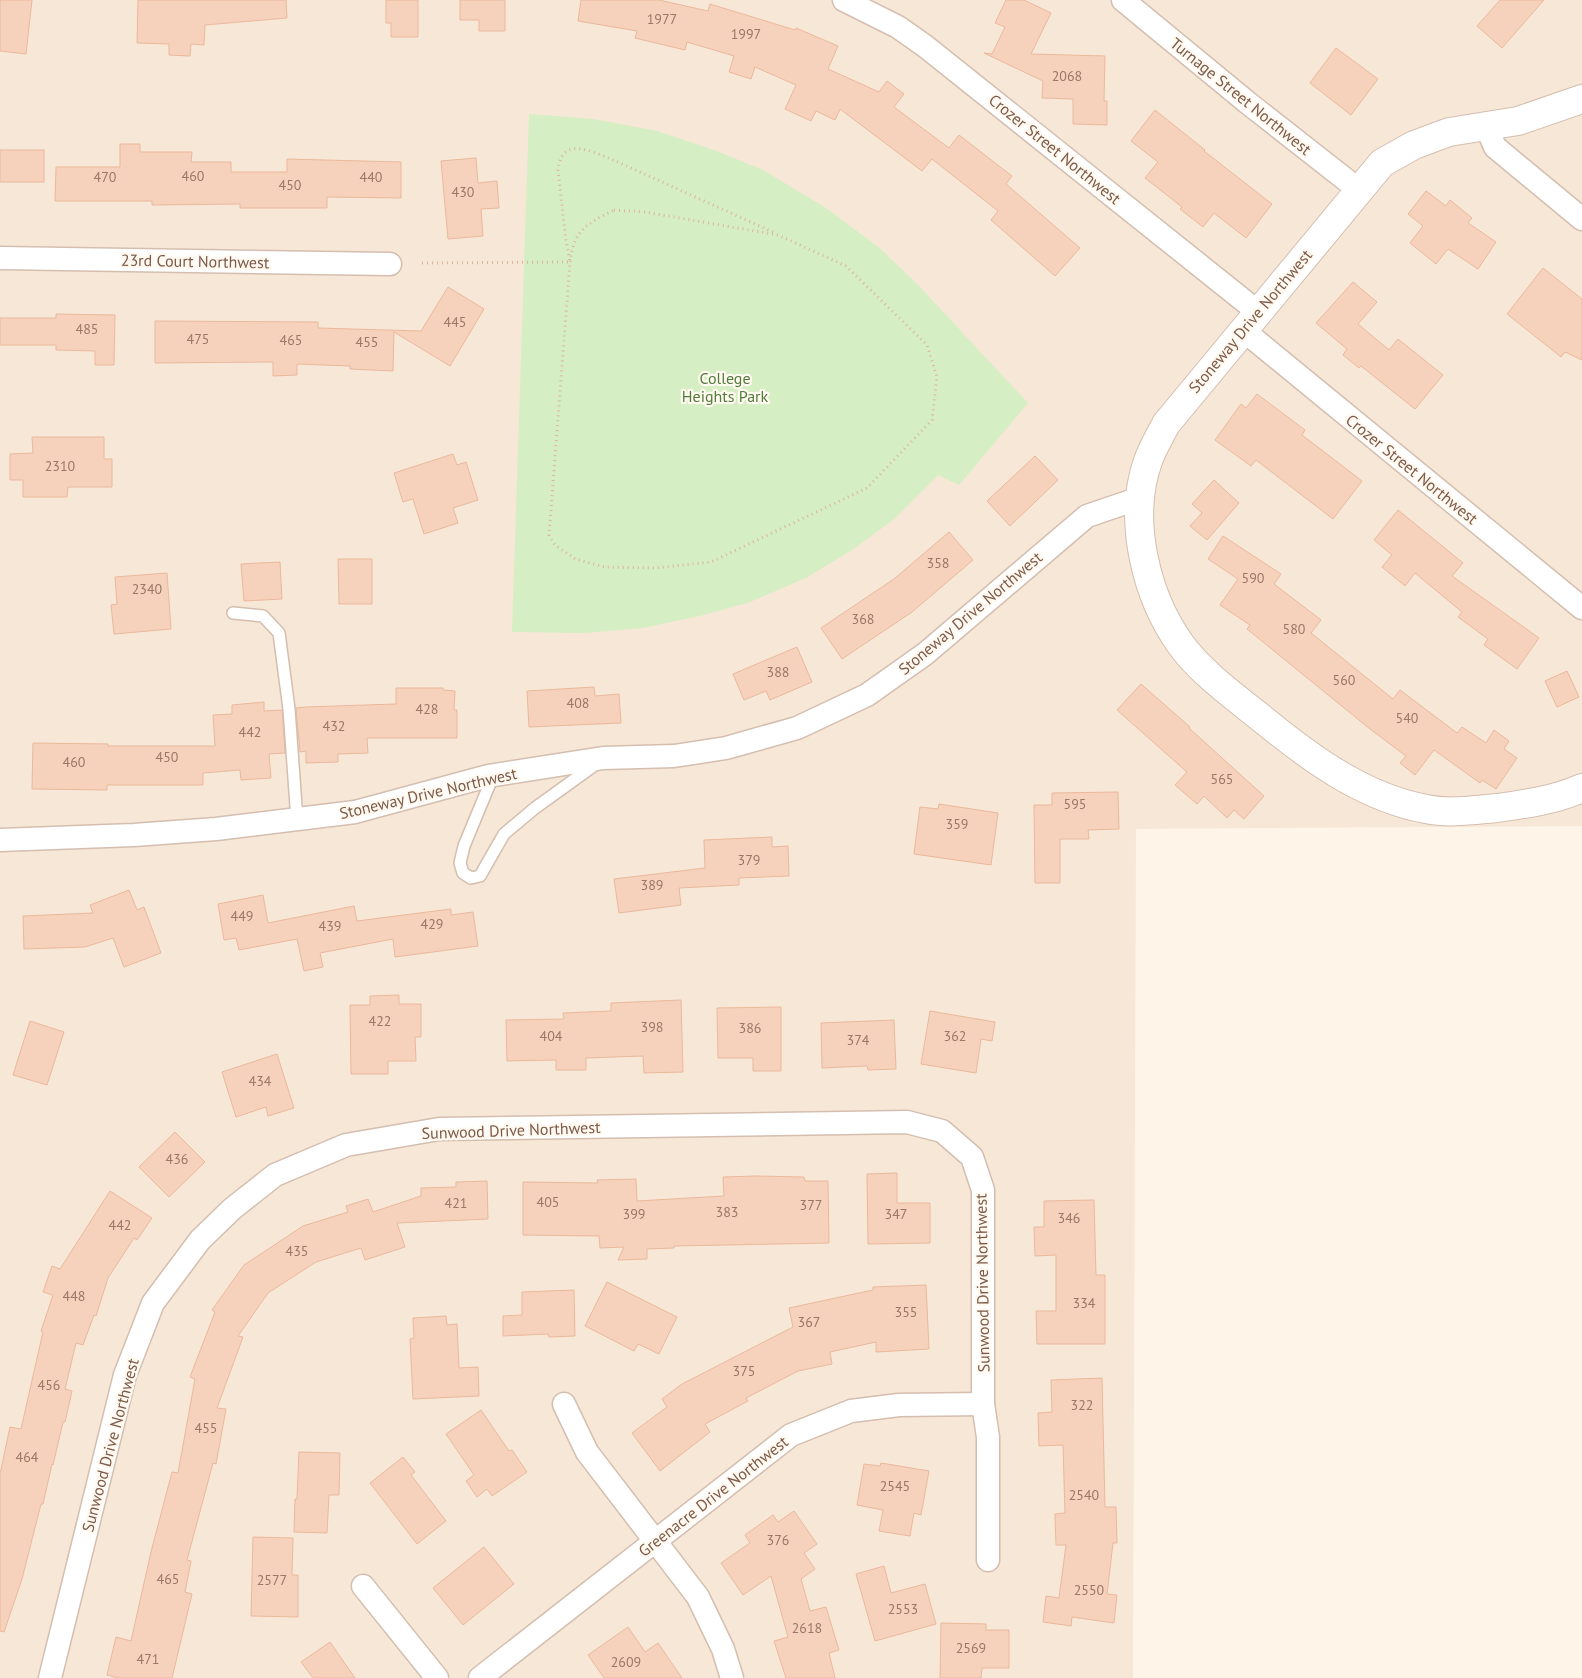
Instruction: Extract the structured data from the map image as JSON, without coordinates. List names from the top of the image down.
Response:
{
  "streets": {
    "street": [
      "Turnage Street Northwest",
      "Crozer Street Northwest",
      "23rd Court Northwest",
      "Stoneway Drive Northwest",
      "Sunwood Drive Northwest",
      "Greenacre Drive Northwest"
    ]
  },
  "crossings": [
    ["Turnage Street Northwest", "Stoneway Drive Northwest"],
    ["Crozer Street Northwest", "Stoneway Drive Northwest"],
    ["Sunwood Drive Northwest", "Greenacre Drive Northwest"]
  ],
  "parks": ["College Heights Park"],
  "house_numbers": [
    "1977",
    "1997",
    "2068",
    "460",
    "470",
    "440",
    "450",
    "430",
    "445",
    "485",
    "475",
    "465",
    "455",
    "2310",
    "358",
    "590",
    "2340",
    "368",
    "580",
    "388",
    "560",
    "408",
    "428",
    "540",
    "432",
    "442",
    "450",
    "460",
    "565",
    "595",
    "359",
    "379",
    "389",
    "449",
    "429",
    "439",
    "422",
    "398",
    "386",
    "404",
    "362",
    "374",
    "434",
    "436",
    "405",
    "421",
    "377",
    "383",
    "399",
    "347",
    "346",
    "442",
    "435",
    "448",
    "334",
    "355",
    "367",
    "375",
    "456",
    "322",
    "455",
    "464",
    "2545",
    "2540",
    "376",
    "465",
    "2577",
    "2550",
    "2553",
    "2618",
    "2569",
    "471",
    "2609"
  ]
}
